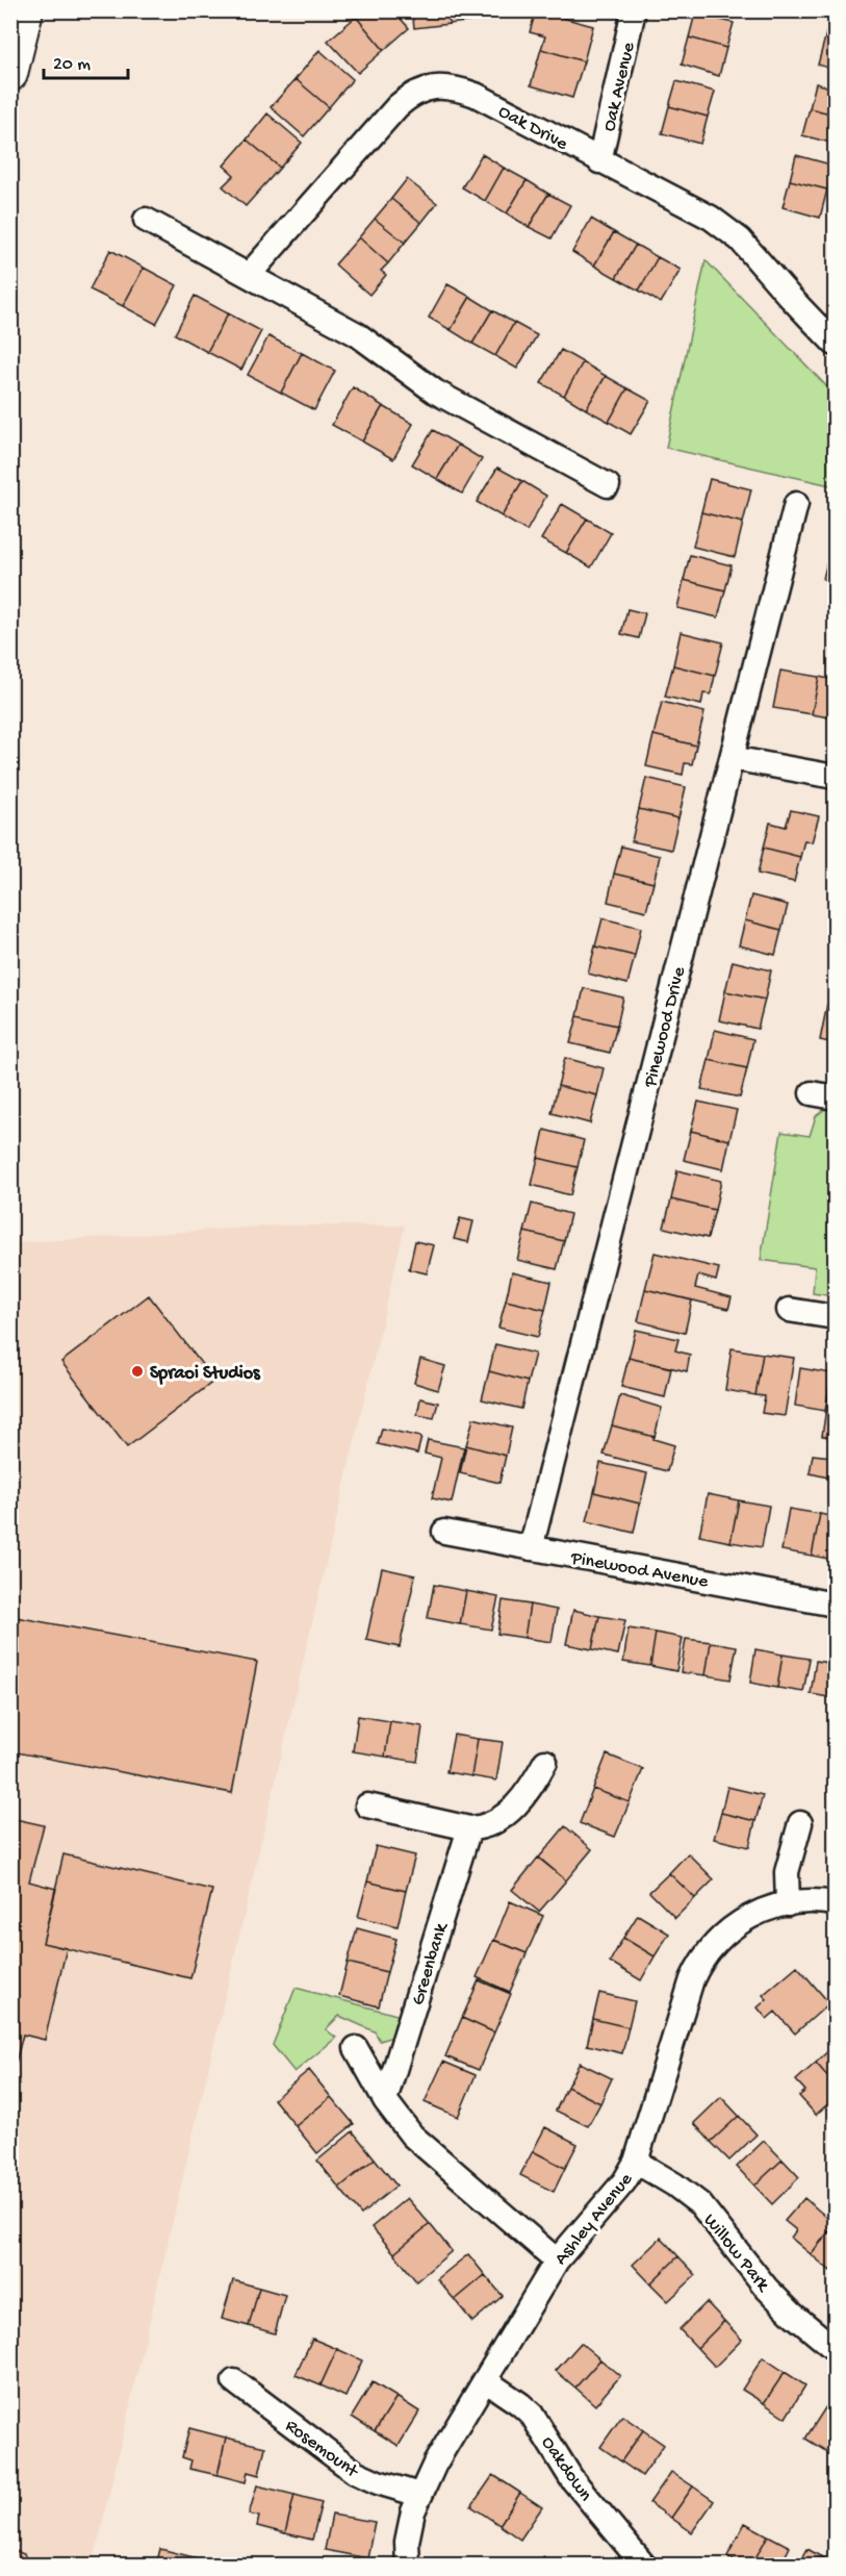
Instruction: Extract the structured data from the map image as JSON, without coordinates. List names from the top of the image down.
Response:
{
  "streets": {
    "street": [
      "Oak Avenue",
      "Oak Drive",
      "Pinewood Drive",
      "Pinewood Avenue",
      "Greenbank",
      "Ashley Avenue",
      "Willow Park",
      "Rosemount",
      "Oakdown"
    ]
  },
  "crossings": [
    ["Oak Avenue", "Oak Drive"],
    ["Pinewood Drive", "Pinewood Avenue"],
    ["Ashley Avenue", "Willow Park"],
    ["Ashley Avenue", "Rosemount"],
    ["Ashley Avenue", "Oakdown"]
  ],
  "places": ["Spraoi Studios"],
  "scale_bar": "20 m"
}
